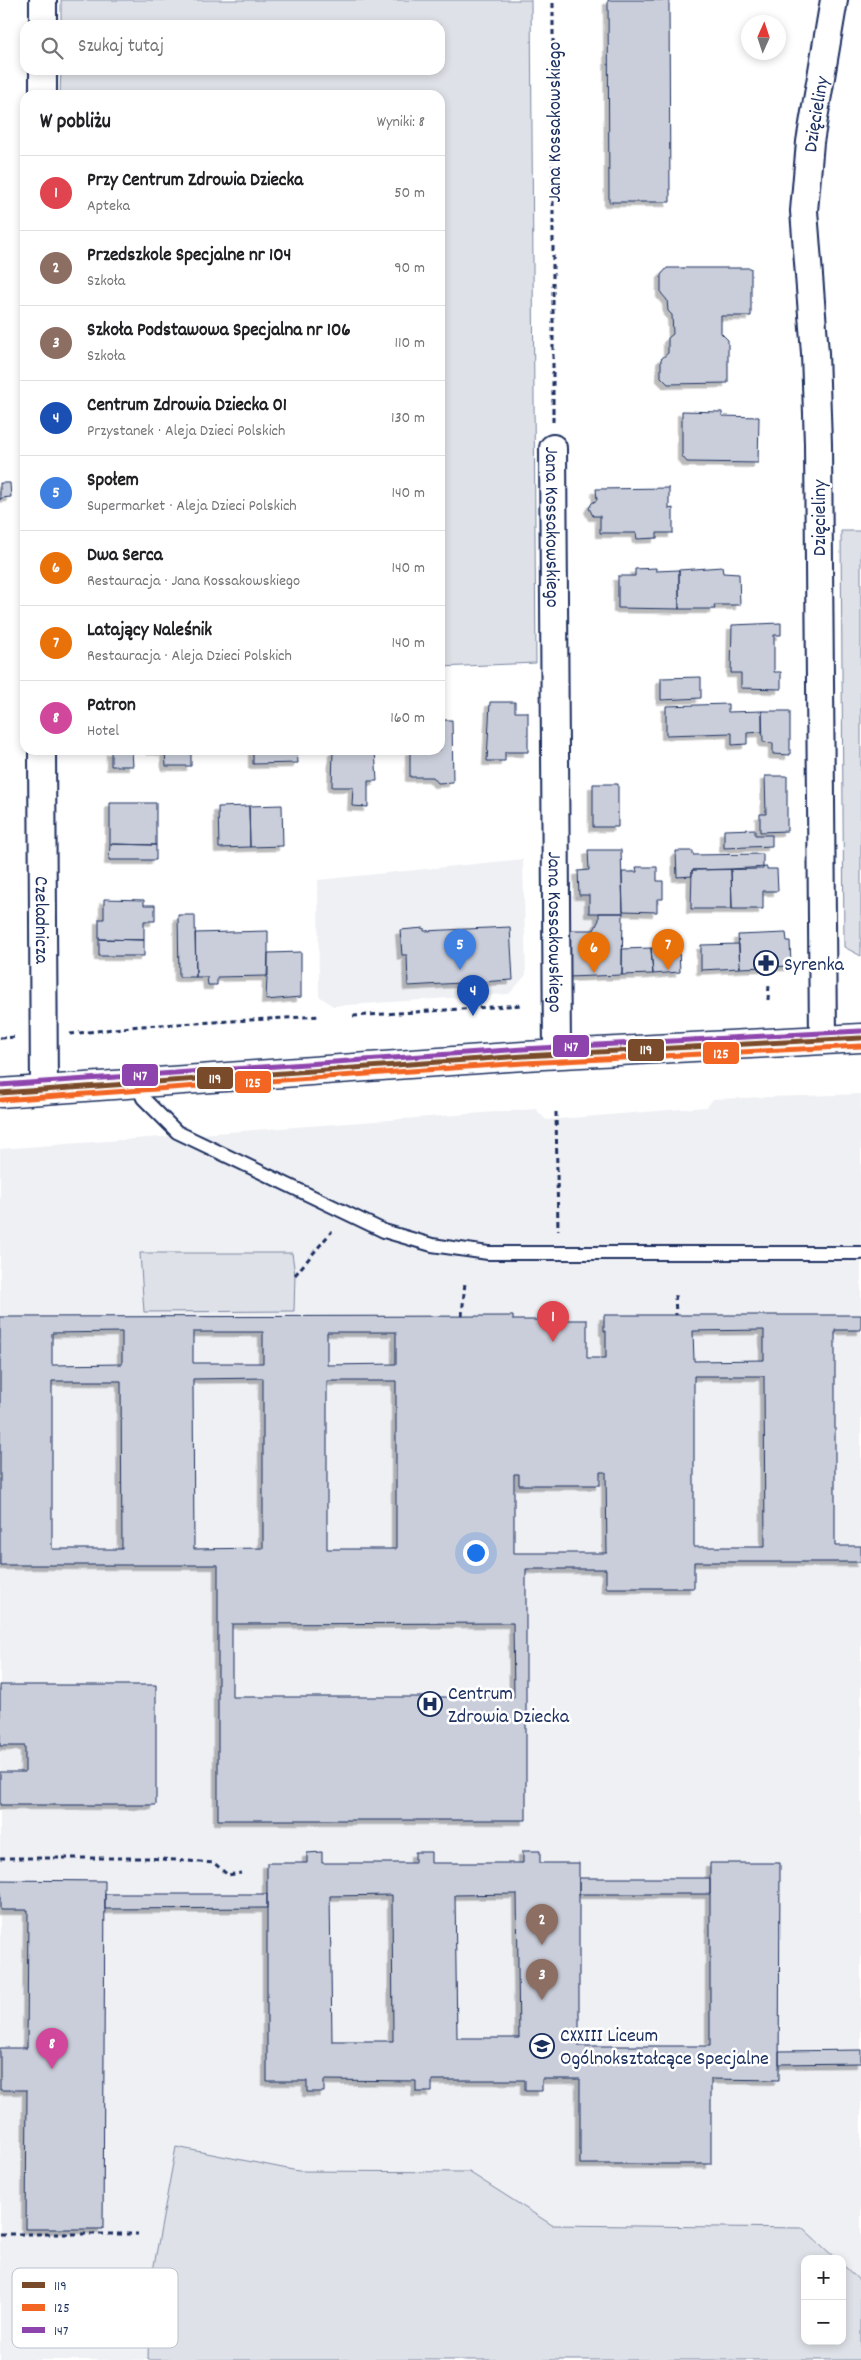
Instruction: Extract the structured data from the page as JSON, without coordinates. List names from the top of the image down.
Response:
{
  "streets": {
    "street": ["Dzięcieliny", "Jana Kossakowskiego", "Czeladnicza"]
  },
  "places": {
    "pharmacy": ["Syrenka"],
    "hospital": ["Centrum Zdrowia Dziecka"],
    "school or university": ["CXXIII Liceum Ogólnokształcące Specjalne"]
  },
  "lines": ["transit line 147", "transit line 119", "transit line 125"],
  "legend": ["119", "125", "147"],
  "north": "top",
  "page": {
    "search": "Szukaj tutaj",
    "heading": ["W pobliżu", "Wyniki: 8"],
    "list": [
      {
        "mark": "1",
        "name": "Przy Centrum Zdrowia Dziecka",
        "note": "Apteka",
        "value": "50 m"
      },
      {
        "mark": "2",
        "name": "Przedszkole Specjalne nr 104",
        "note": "Szkoła",
        "value": "90 m"
      },
      {
        "mark": "3",
        "name": "Szkoła Podstawowa Specjalna nr 106",
        "note": "Szkoła",
        "value": "110 m"
      },
      {
        "mark": "4",
        "name": "Centrum Zdrowia Dziecka 01",
        "note": "Przystanek · Aleja Dzieci Polskich",
        "value": "130 m"
      },
      {
        "mark": "5",
        "name": "Społem",
        "note": "Supermarket · Aleja Dzieci Polskich",
        "value": "140 m"
      },
      {
        "mark": "6",
        "name": "Dwa Serca",
        "note": "Restauracja · Jana Kossakowskiego",
        "value": "140 m"
      },
      {
        "mark": "7",
        "name": "Latający Naleśnik",
        "note": "Restauracja · Aleja Dzieci Polskich",
        "value": "140 m"
      },
      {
        "mark": "8",
        "name": "Patron",
        "note": "Hotel",
        "value": "160 m"
      }
    ],
    "pins": [
      "5",
      "7",
      "6",
      "4",
      "1",
      "2",
      "3",
      "8"
    ],
    "map_buttons": ["+", "−"]
  }
}
